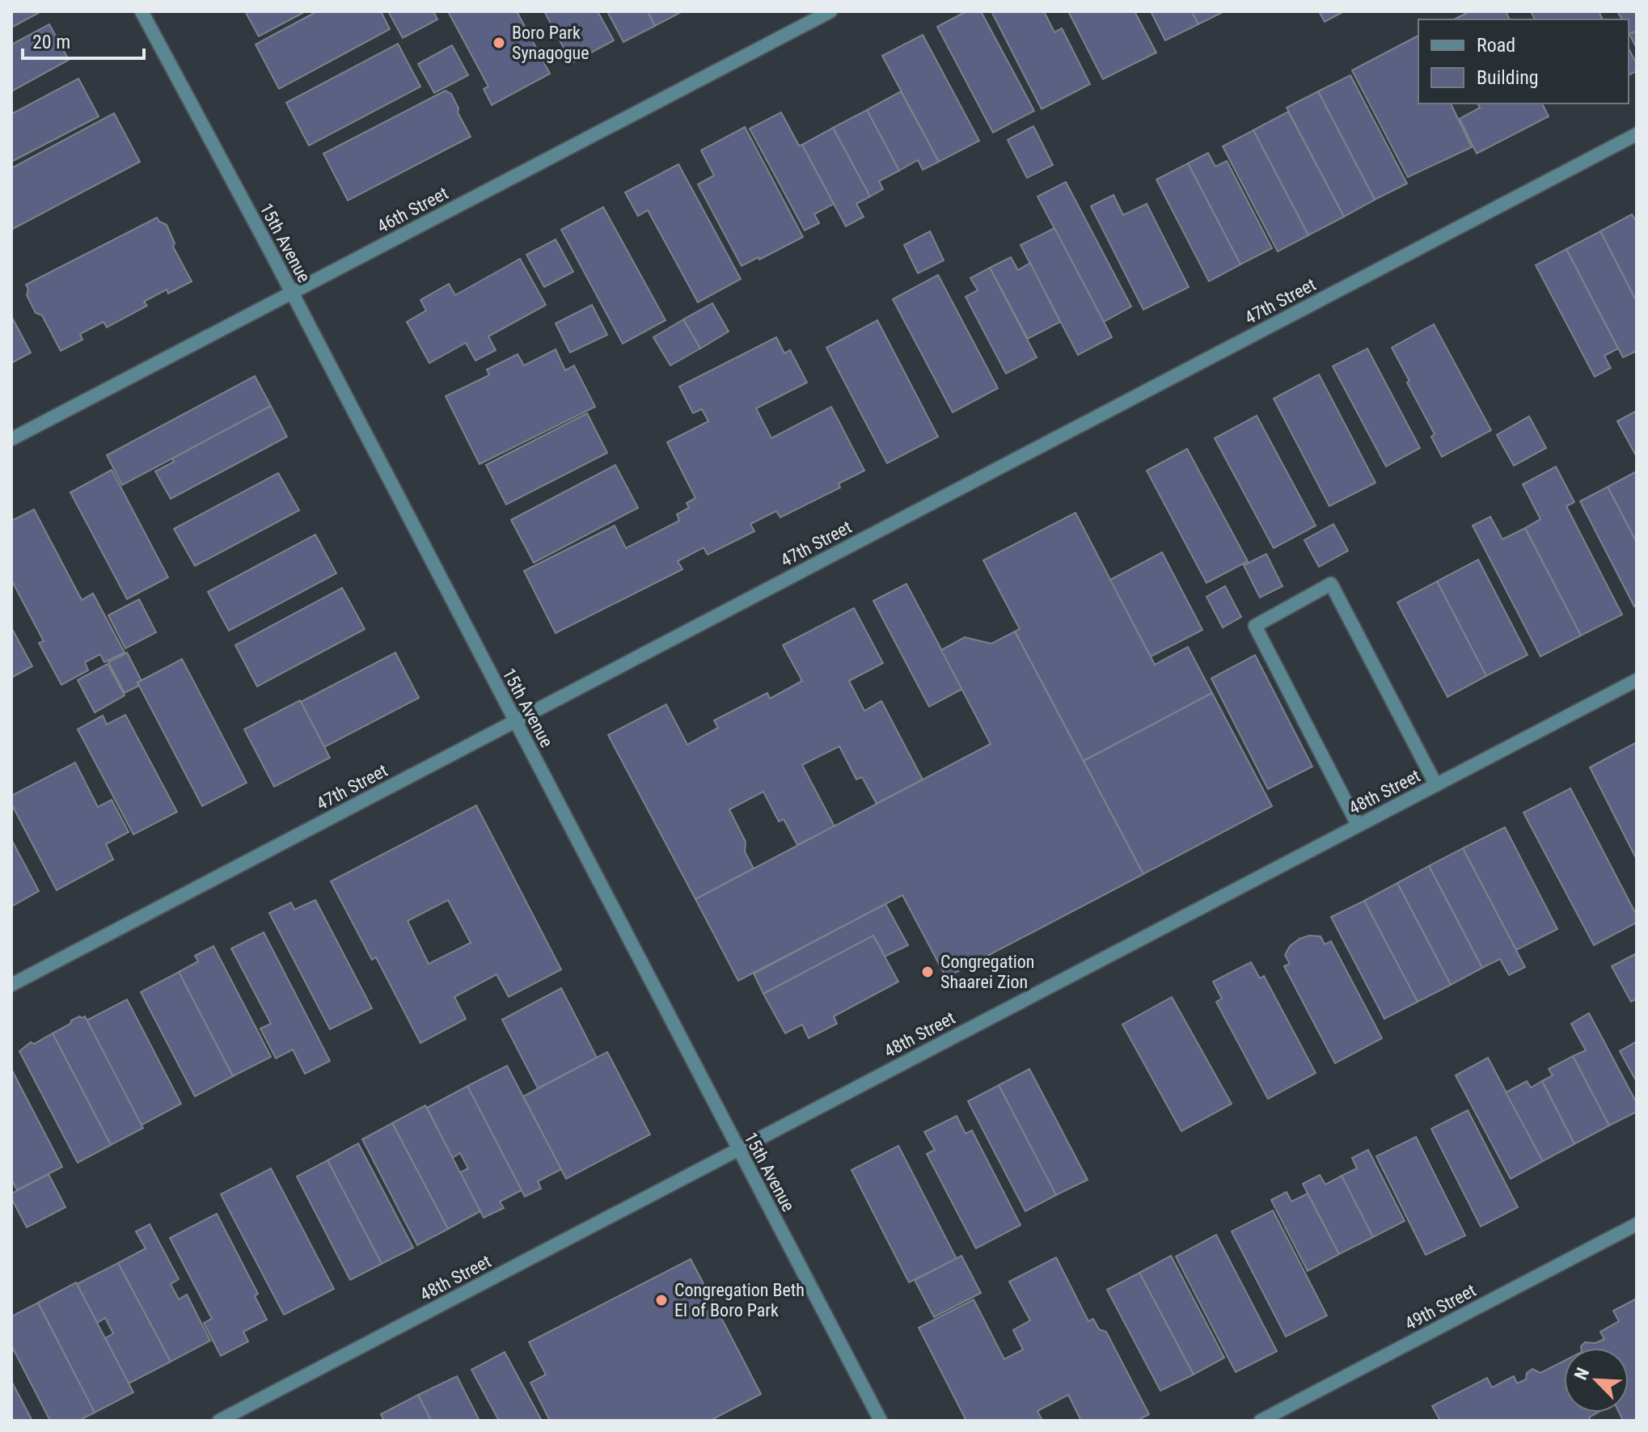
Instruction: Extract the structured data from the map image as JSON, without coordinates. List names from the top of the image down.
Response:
{
  "streets": {
    "street": [
      "46th Street",
      "15th Avenue",
      "47th Street",
      "48th Street",
      "49th Street"
    ]
  },
  "crossings": [
    ["46th Street", "15th Avenue"],
    ["15th Avenue", "47th Street"],
    ["15th Avenue", "48th Street"]
  ],
  "places": ["Boro Park Synagogue", "Congregation Shaarei Zion", "Congregation Beth El of Boro Park"],
  "legend": ["Road", "Building"],
  "scale_bar": "20 m",
  "north": "top left"
}
